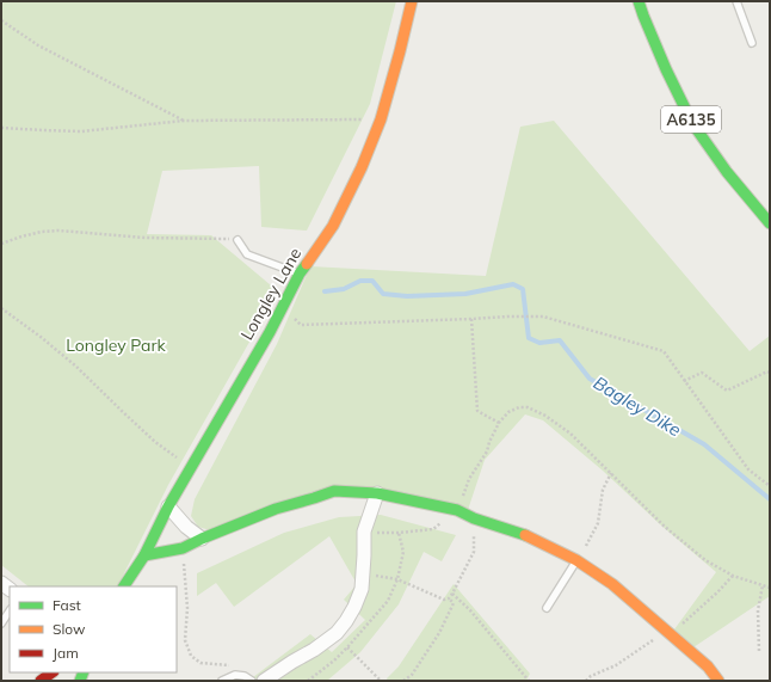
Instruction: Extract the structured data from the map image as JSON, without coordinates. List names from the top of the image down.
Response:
{
  "streets": {
    "street": ["A6135", "Longley Lane"]
  },
  "water": ["Bagley Dike"],
  "parks": ["Longley Park"],
  "legend": ["Fast", "Slow", "Jam"]
}
